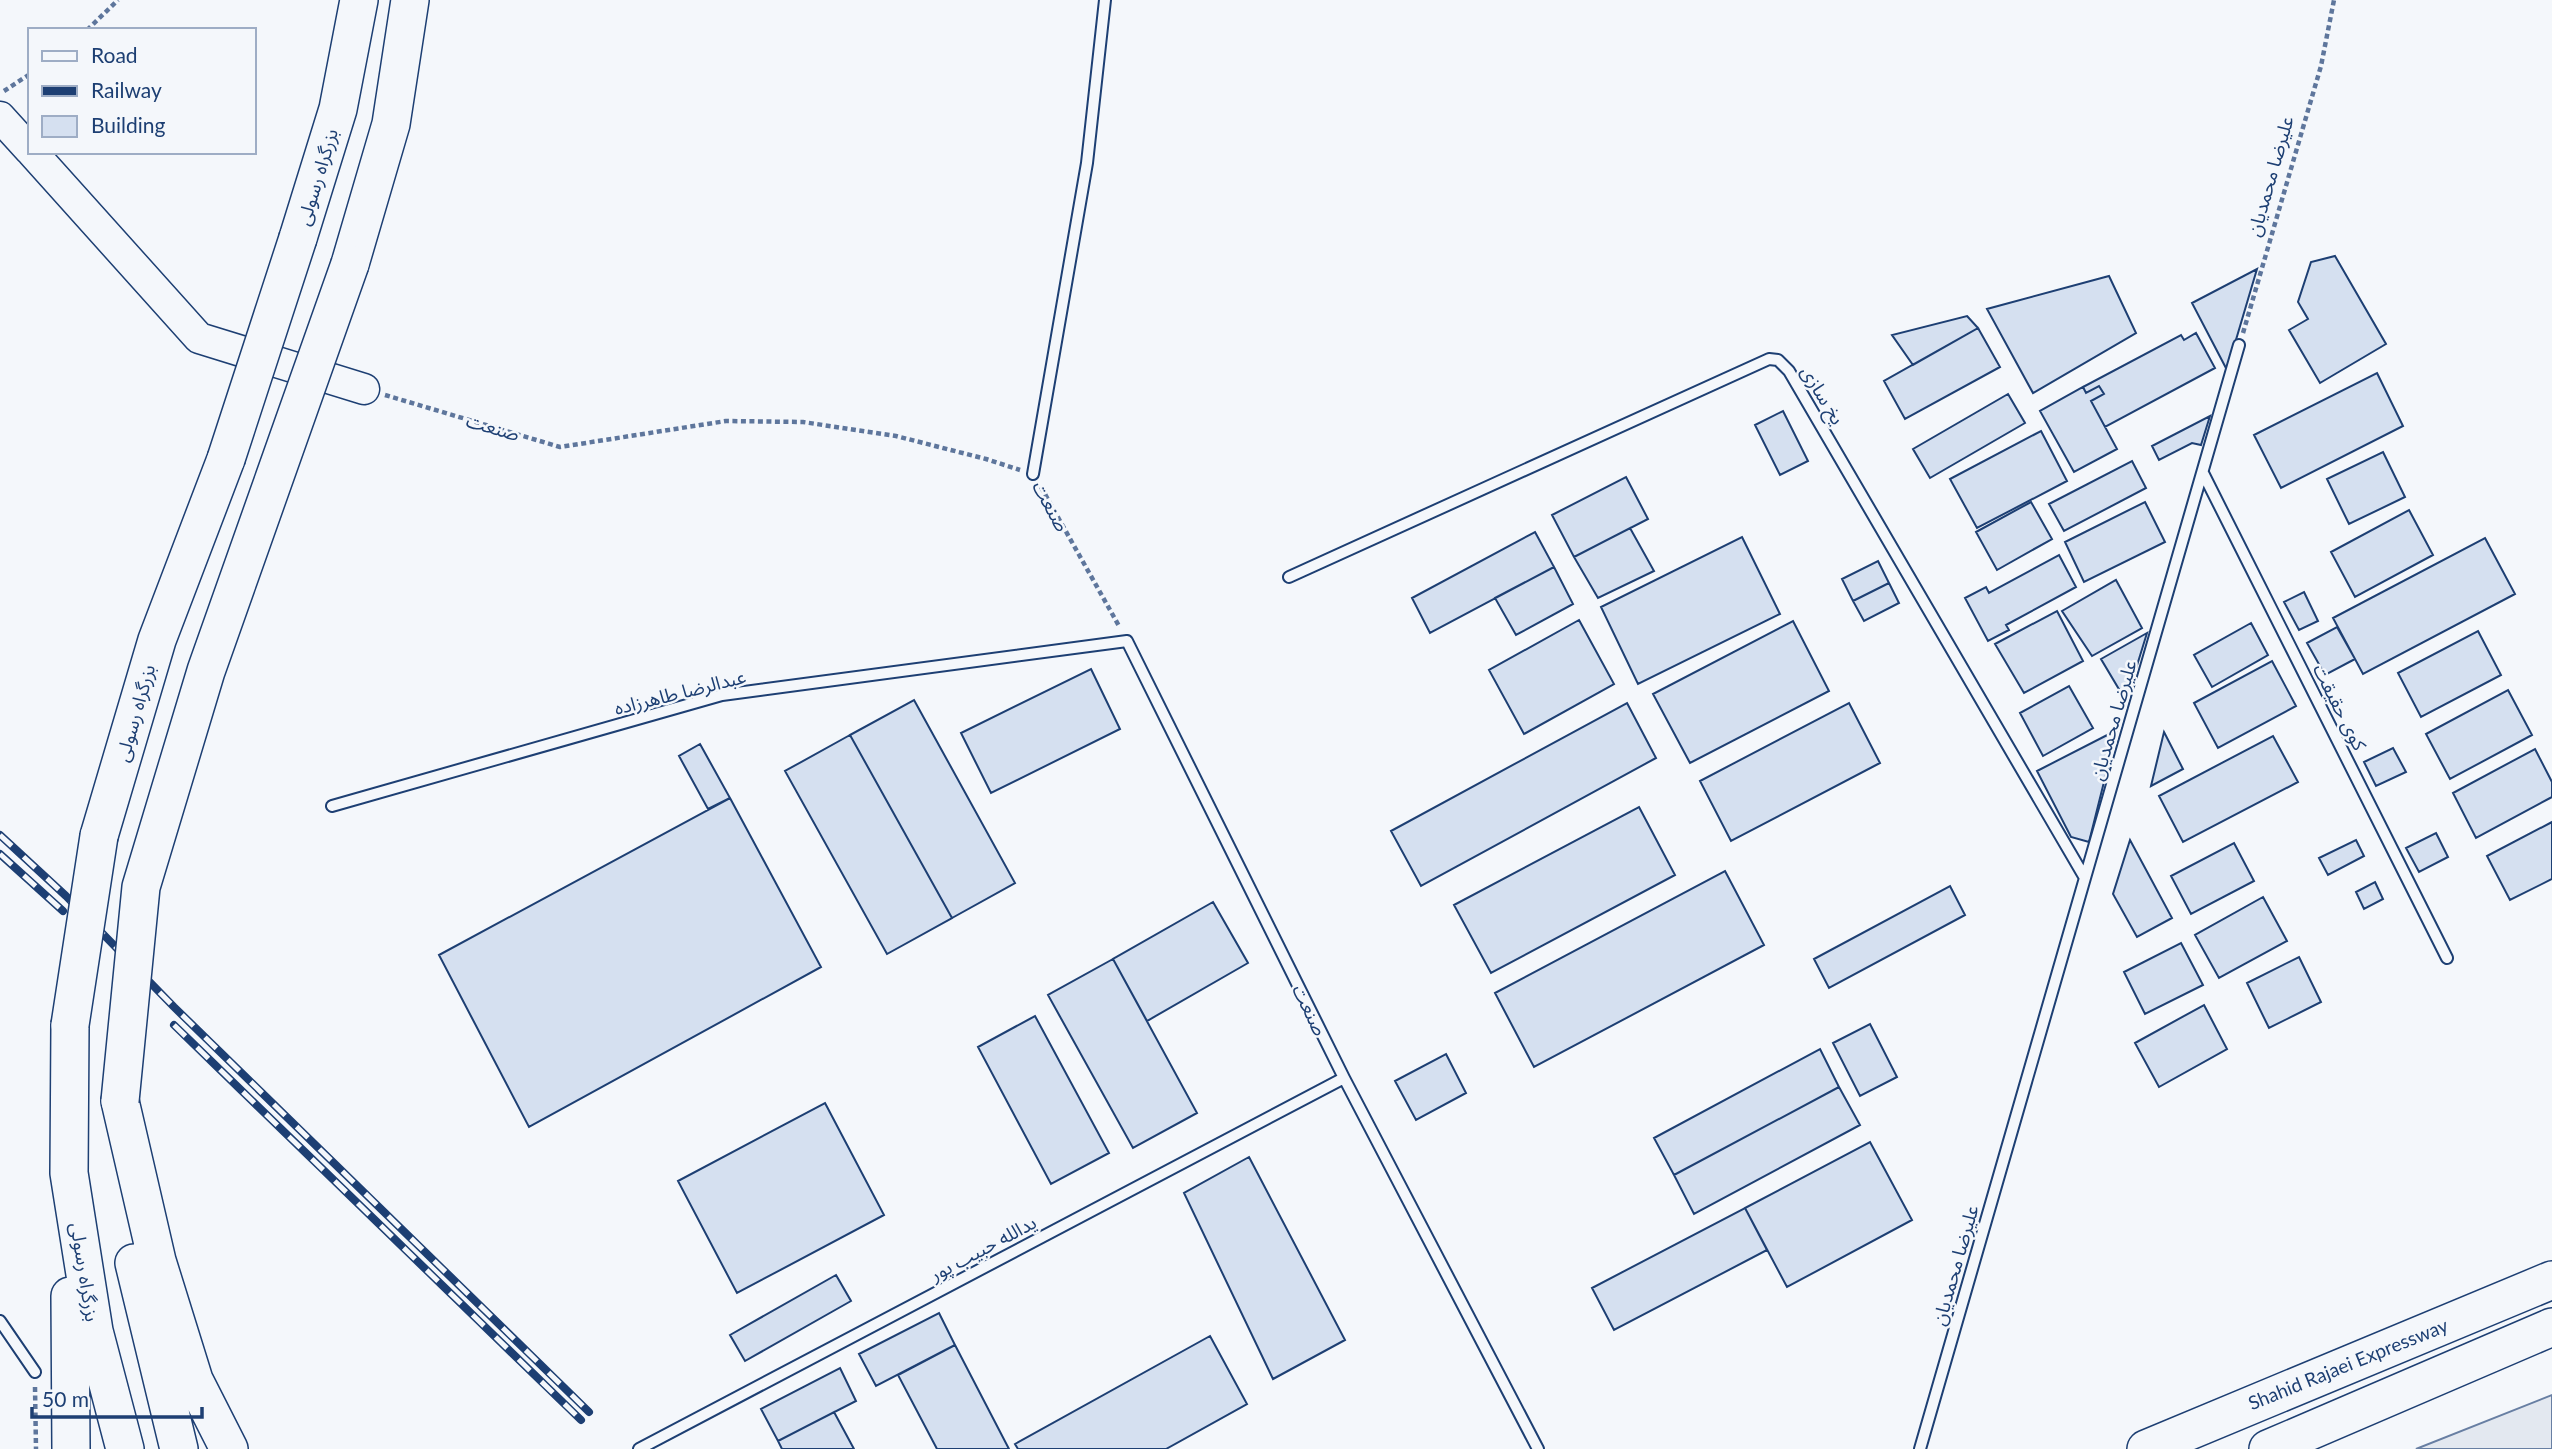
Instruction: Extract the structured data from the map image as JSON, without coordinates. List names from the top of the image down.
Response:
{
  "streets": {
    "highway": ["بزرگراه رسولی", "Shahid Rajaei Expressway"],
    "lane": [
      "علیرضا محمدیان",
      "یخ سازی",
      "صنعت",
      "عبدالرضا طاهرزاده",
      "کوی حقیقت",
      "یدالله حبیب پور"
    ]
  },
  "crossings": [
    ["علیرضا محمدیان", "یخ سازی"],
    ["علیرضا محمدیان", "کوی حقیقت"],
    ["صنعت", "عبدالرضا طاهرزاده"],
    ["صنعت", "یدالله حبیب پور"]
  ],
  "legend": ["Road", "Railway", "Building"],
  "scale_bar": "50 m"
}
